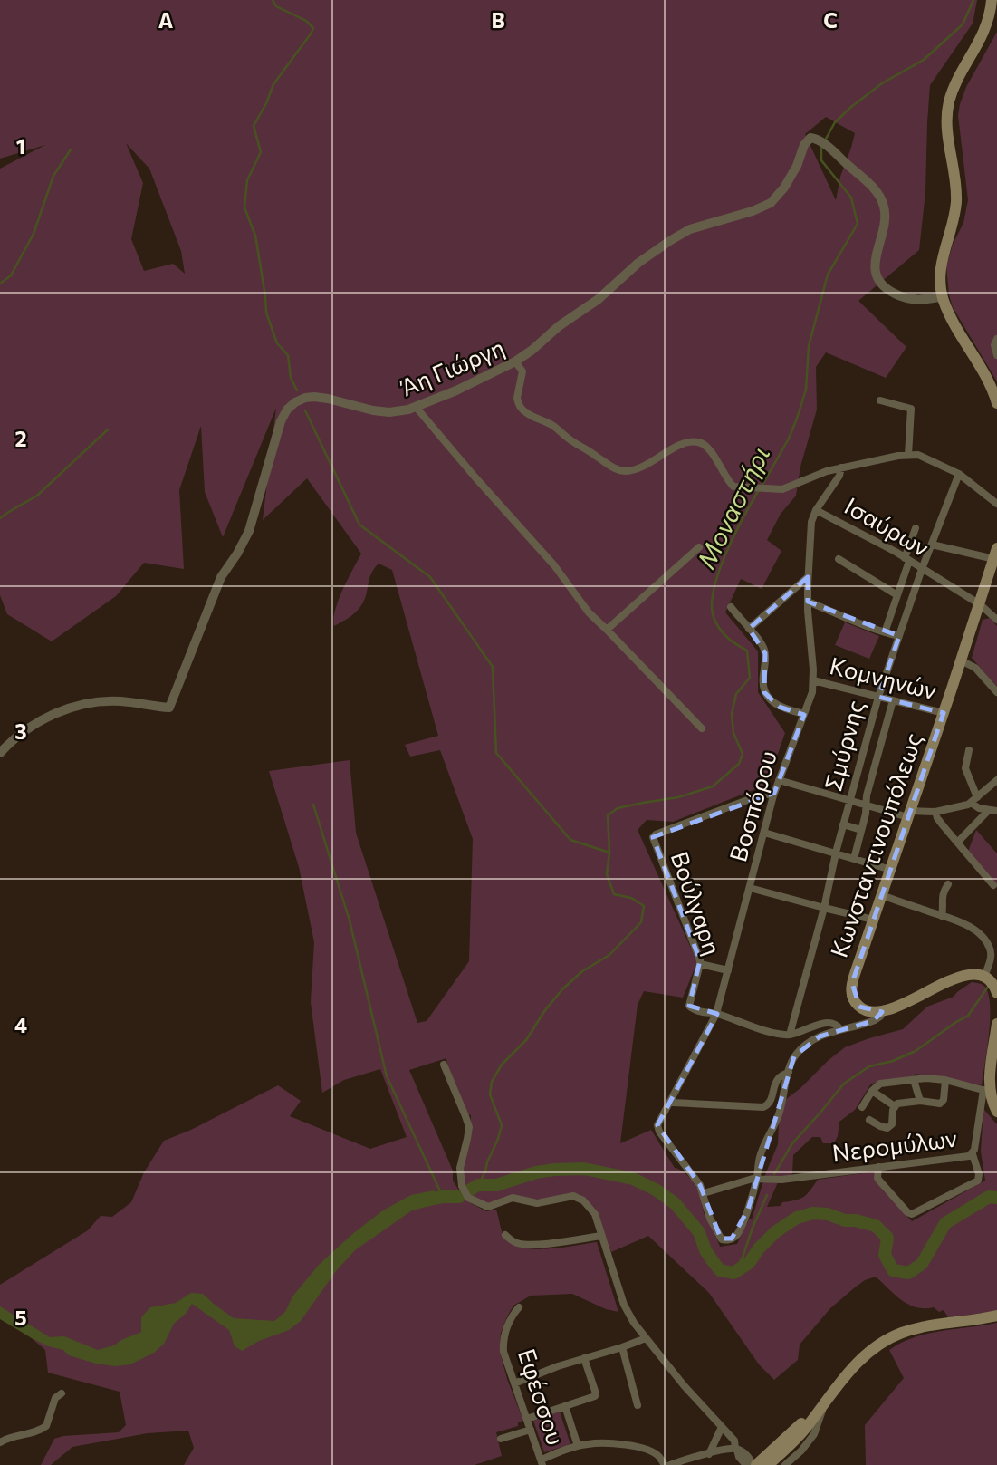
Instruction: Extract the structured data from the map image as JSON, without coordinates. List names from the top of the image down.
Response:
{
  "streets": {
    "main road": ["Κωνσταντινουπόλεως"],
    "street": [
      "Άη Γιώργη",
      "Ισαύρων",
      "Κομνηνών",
      "Σμύρνης",
      "Βοσπόρου",
      "Βούλγαρη",
      "Νερομύλων",
      "Εφέσσου"
    ]
  },
  "crossings": [
    ["Ισαύρων", "Σμύρνης"],
    ["Ισαύρων", "Βοσπόρου"],
    ["Ισαύρων", "Κωνσταντινουπόλεως"],
    ["Κομνηνών", "Σμύρνης"],
    ["Κομνηνών", "Βοσπόρου"],
    ["Κομνηνών", "Κωνσταντινουπόλεως"],
    ["Βοσπόρου", "Βούλγαρη"],
    ["Βοσπόρου", "Νερομύλων"]
  ],
  "water": ["Μοναστήρι"],
  "grid": {
    "columns": ["A", "B", "C"],
    "rows": [
      "1",
      "2",
      "3",
      "4",
      "5"
    ]
  }
}
